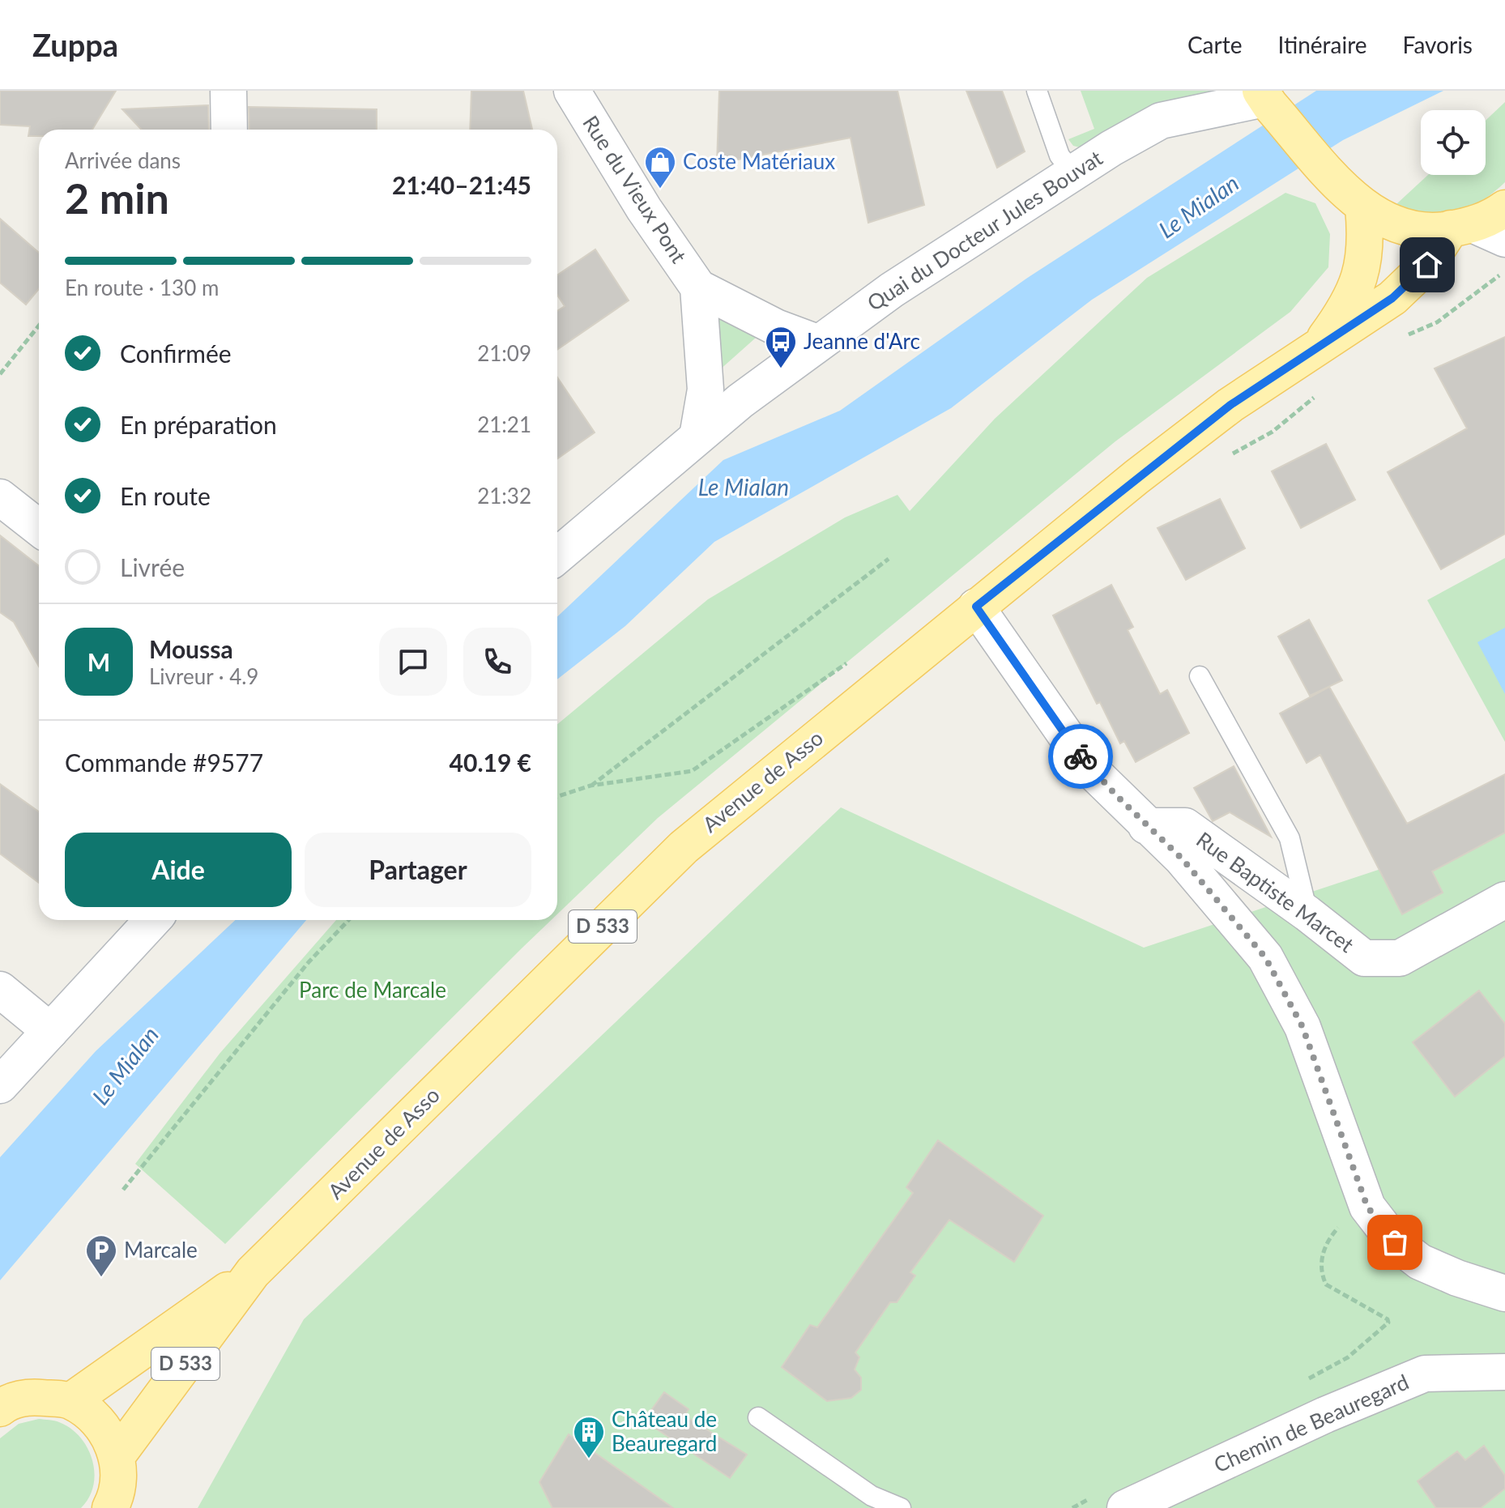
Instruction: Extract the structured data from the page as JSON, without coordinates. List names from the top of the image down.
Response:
{
  "streets": {
    "main road": ["Avenue de Asso", "D 533"],
    "street": [
      "Rue du Vieux Pont",
      "Quai du Docteur Jules Bouvat",
      "Rue Baptiste Marcet",
      "Chemin de Beauregard"
    ]
  },
  "crossings": [
    ["Rue du Vieux Pont", "Quai du Docteur Jules Bouvat"]
  ],
  "water": ["Le Mialan"],
  "parks": ["Parc de Marcale"],
  "places": {
    "shop": ["Coste Matériaux"],
    "bus stop": ["Jeanne d'Arc"],
    "parking": ["Marcale"],
    "building": ["Château de Beauregard"]
  },
  "page": {
    "header": "Zuppa",
    "nav": ["Carte", "Itinéraire", "Favoris"],
    "heading": ["2 min", "Arrivée dans", "21:40–21:45"],
    "panel": [
      "Moussa",
      "Livreur · 4.9",
      "Commande #9577",
      "40.19 €"
    ],
    "bar": "En route · 130 m",
    "list": [
      ["Confirmée", "21:09"],
      ["En préparation", "21:21"],
      ["En route", "21:32"],
      "Livrée"
    ],
    "round": "M",
    "buttons": ["Aide", "Partager"]
  }
}
